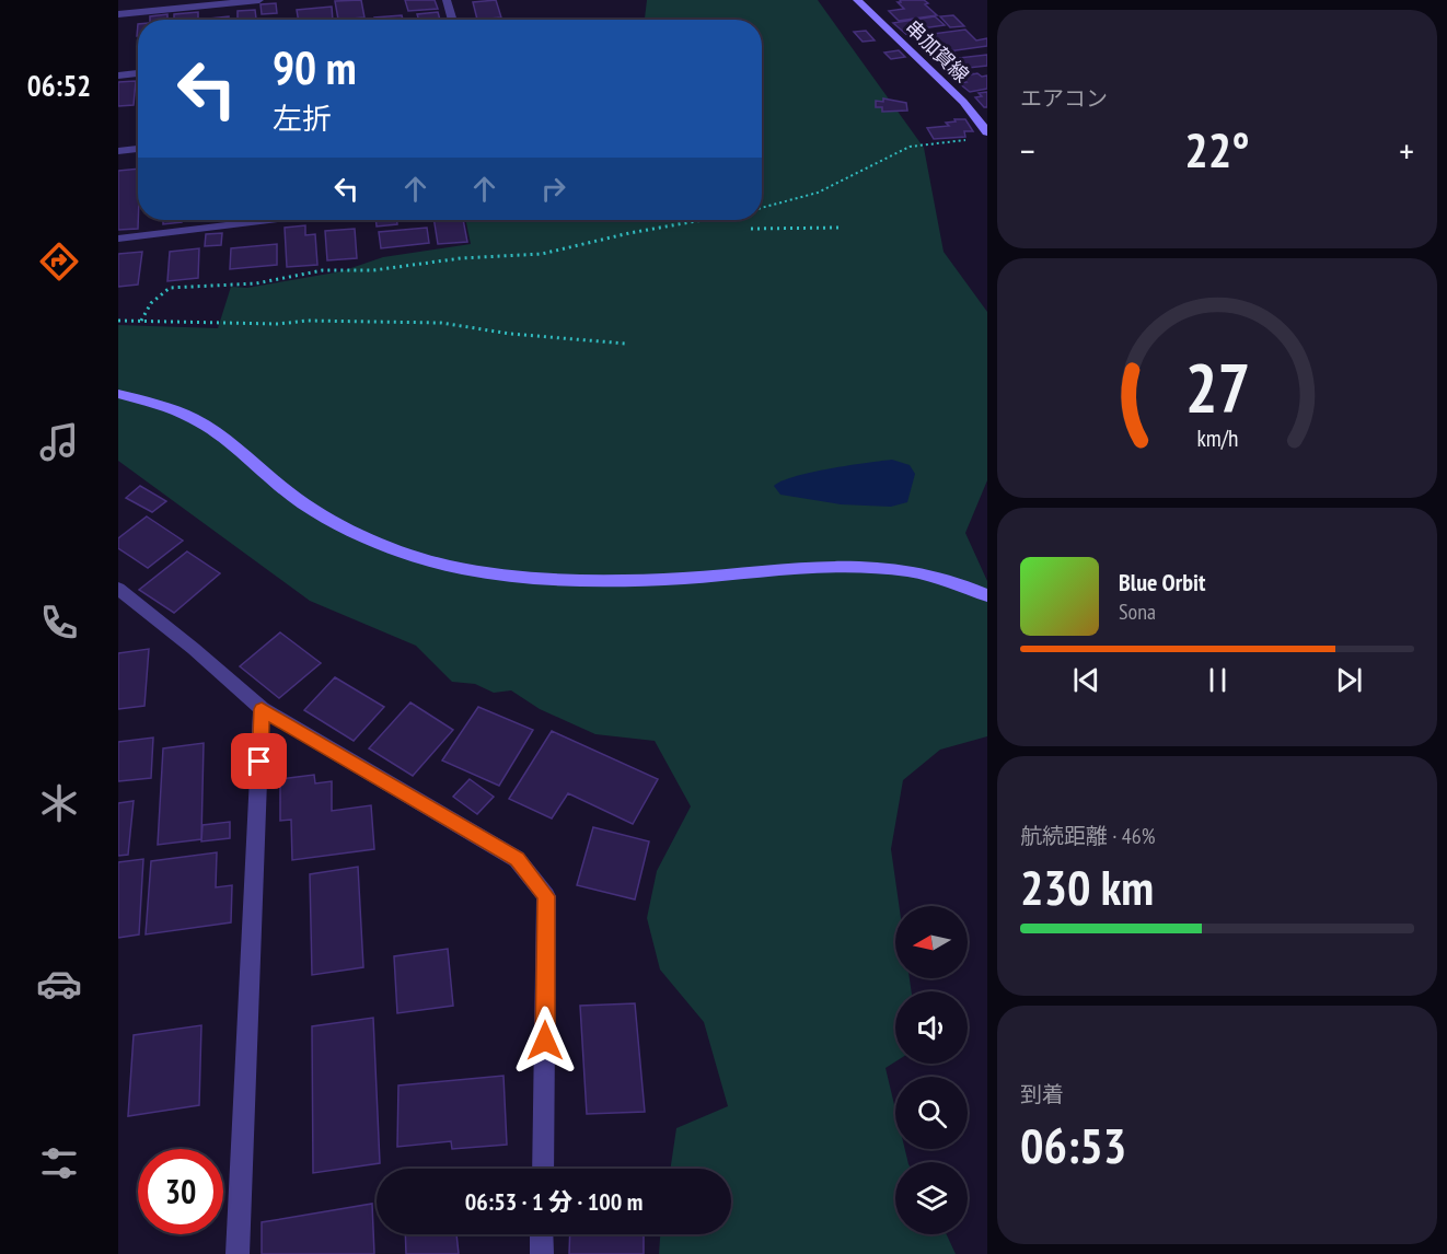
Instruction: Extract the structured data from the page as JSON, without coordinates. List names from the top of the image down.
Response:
{
  "streets": {
    "street": ["串加賀線"]
  },
  "north": "left",
  "page": {
    "tabs": "06:52",
    "tile": [
      "エアコン",
      ["航続距離 · 46%", "230 km"],
      ["到着", "06:53"]
    ],
    "turn": ["90 m", "左折"],
    "heat": ["−", "22°", "+"],
    "song": ["Blue Orbit", "Sona"],
    "limit": "30",
    "trip": "06:53 · 1 分 · 100 m",
    "gauge": ["27", "km/h"]
  }
}
